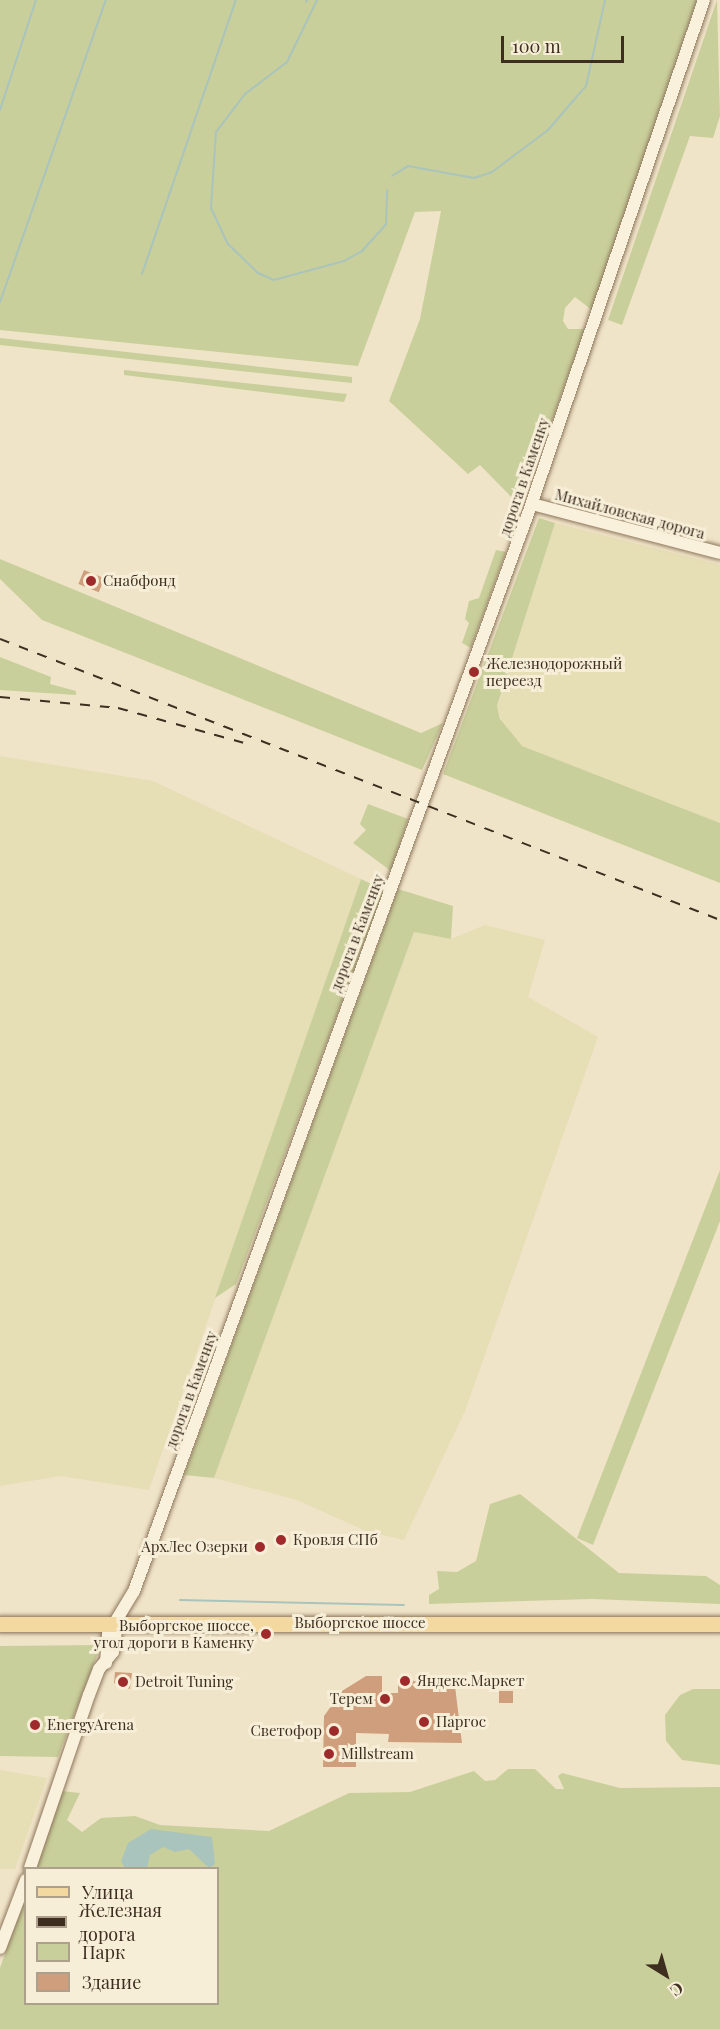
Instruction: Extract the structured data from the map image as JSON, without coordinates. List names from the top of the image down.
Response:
{
  "streets": {
    "main road": ["Выборгское шоссе"],
    "street": ["дорога в Каменку", "Михайловская дорога"]
  },
  "crossings": [
    ["дорога в Каменку", "Михайловская дорога"],
    ["дорога в Каменку", "Выборгское шоссе"]
  ],
  "places": [
    "Снабфонд",
    "Железнодорожный переезд",
    "Кровля СПб",
    "АрхЛес Озерки",
    "Выборгское шоссе, угол дороги в Каменку",
    "Яндекс.Маркет",
    "Detroit Tuning",
    "Терем",
    "Паргос",
    "EnergyArena",
    "Светофор",
    "Millstream"
  ],
  "legend": [
    "Улица",
    "Железная дорога",
    "Парк",
    "Здание"
  ],
  "scale_bar": "100 m",
  "north": "bottom right"
}
